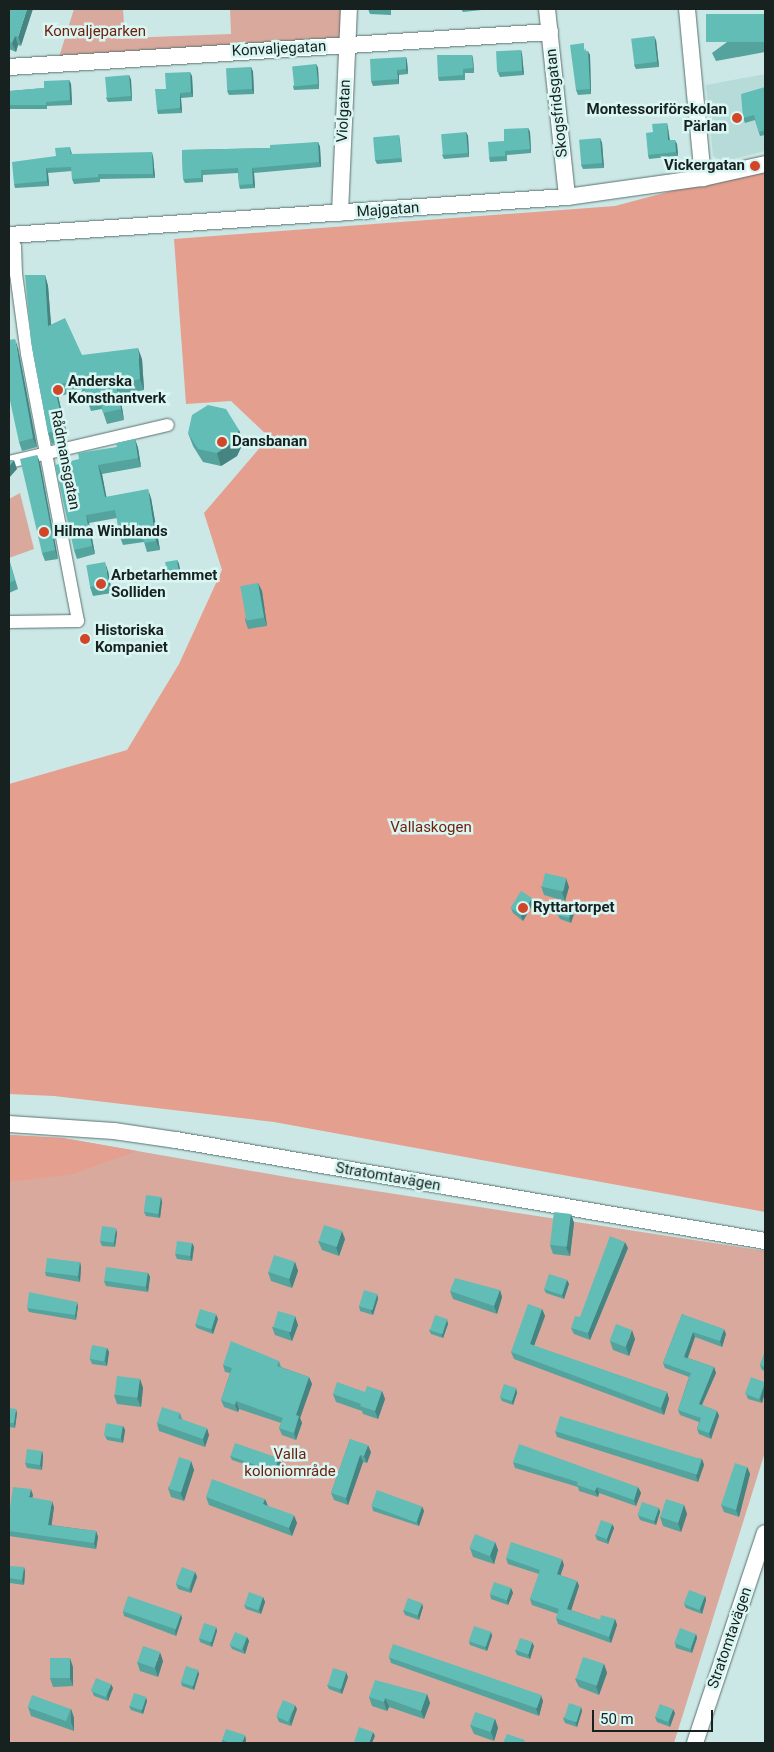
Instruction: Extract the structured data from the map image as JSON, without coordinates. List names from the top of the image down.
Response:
{
  "streets": {
    "street": [
      "Konvaljegatan",
      "Skogsfridsgatan",
      "Violgatan",
      "Majgatan",
      "Rådmansgatan",
      "Stratomtavägen"
    ]
  },
  "crossings": [
    ["Konvaljegatan", "Skogsfridsgatan"],
    ["Konvaljegatan", "Violgatan"],
    ["Skogsfridsgatan", "Majgatan"],
    ["Violgatan", "Majgatan"],
    ["Majgatan", "Rådmansgatan"]
  ],
  "parks": ["Konvaljeparken", "Vallaskogen", "Valla koloniområde"],
  "places": [
    "Montessoriförskolan Pärlan",
    "Vickergatan",
    "Anderska Konsthantverk",
    "Dansbanan",
    "Hilma Winblands",
    "Arbetarhemmet Solliden",
    "Historiska Kompaniet",
    "Ryttartorpet"
  ],
  "scale_bar": "50 m"
}
